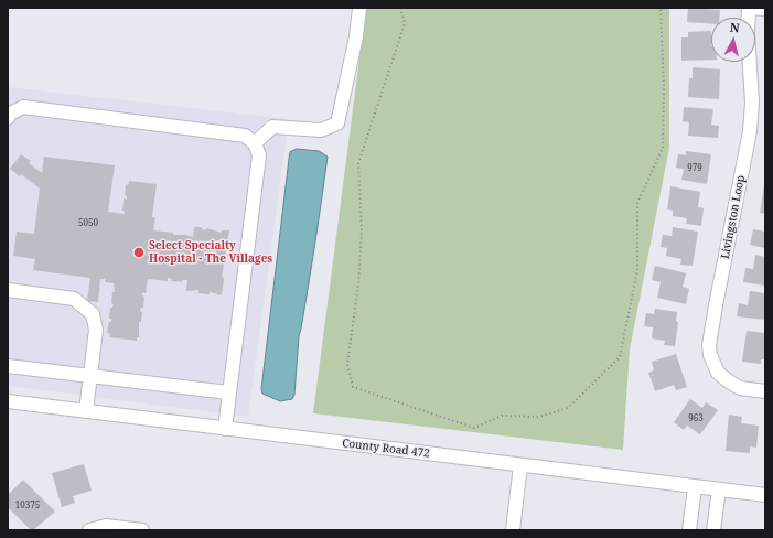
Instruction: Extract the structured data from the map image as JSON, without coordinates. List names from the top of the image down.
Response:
{
  "streets": {
    "street": ["Livingston Loop", "County Road 472"]
  },
  "places": ["Select Specialty Hospital - The Villages"],
  "house_numbers": [
    "979",
    "5050",
    "963",
    "10375"
  ],
  "north": "top"
}
